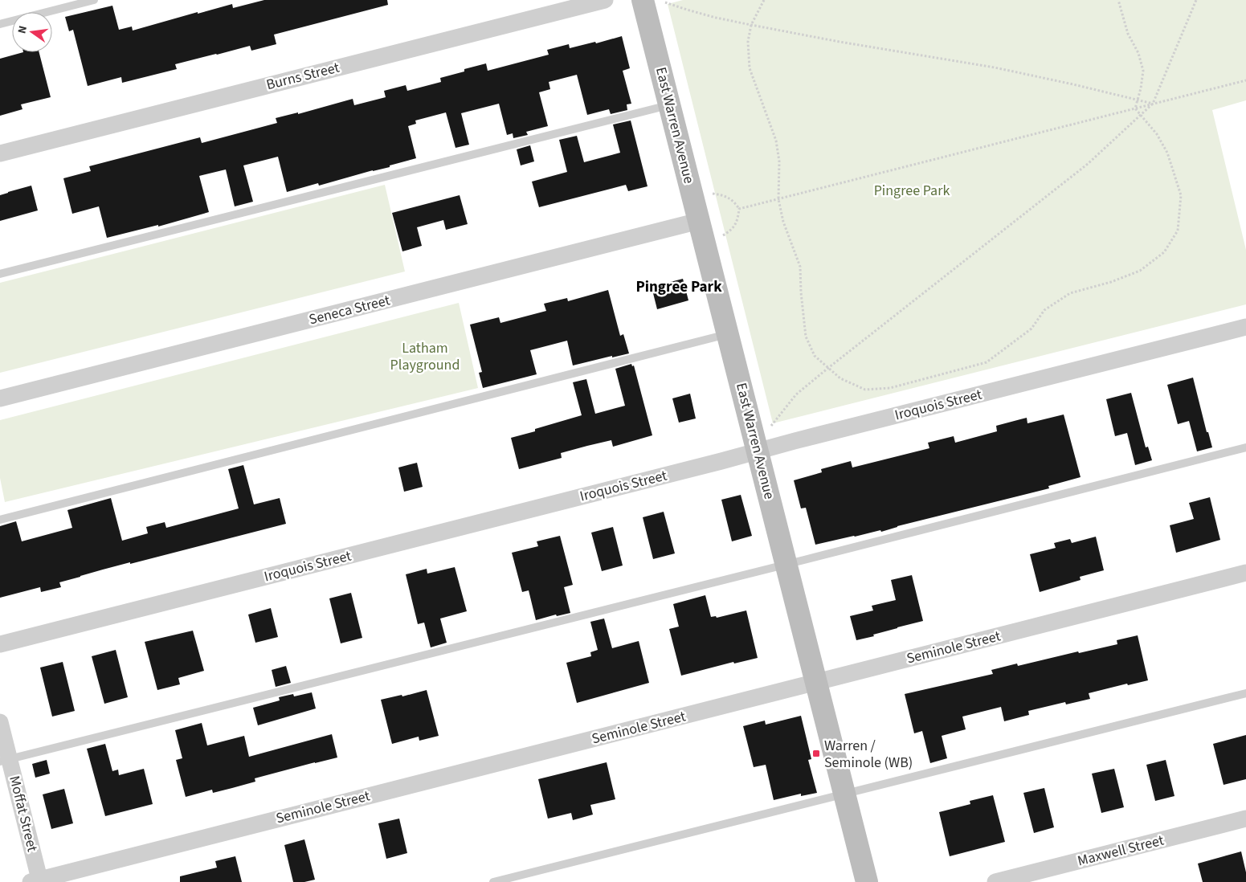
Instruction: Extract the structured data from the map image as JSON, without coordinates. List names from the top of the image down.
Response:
{
  "streets": {
    "main road": ["East Warren Avenue"],
    "street": [
      "Burns Street",
      "Seneca Street",
      "Iroquois Street",
      "Seminole Street",
      "Moffat Street",
      "Maxwell Street"
    ]
  },
  "crossings": [
    ["East Warren Avenue", "Seneca Street"],
    ["East Warren Avenue", "Iroquois Street"],
    ["East Warren Avenue", "Seminole Street"],
    ["Seminole Street", "Moffat Street"]
  ],
  "districts": ["Pingree Park"],
  "parks": ["Pingree Park", "Latham Playground"],
  "places": {
    "transit": ["Warren / Seminole (WB)"]
  },
  "north": "left"
}
